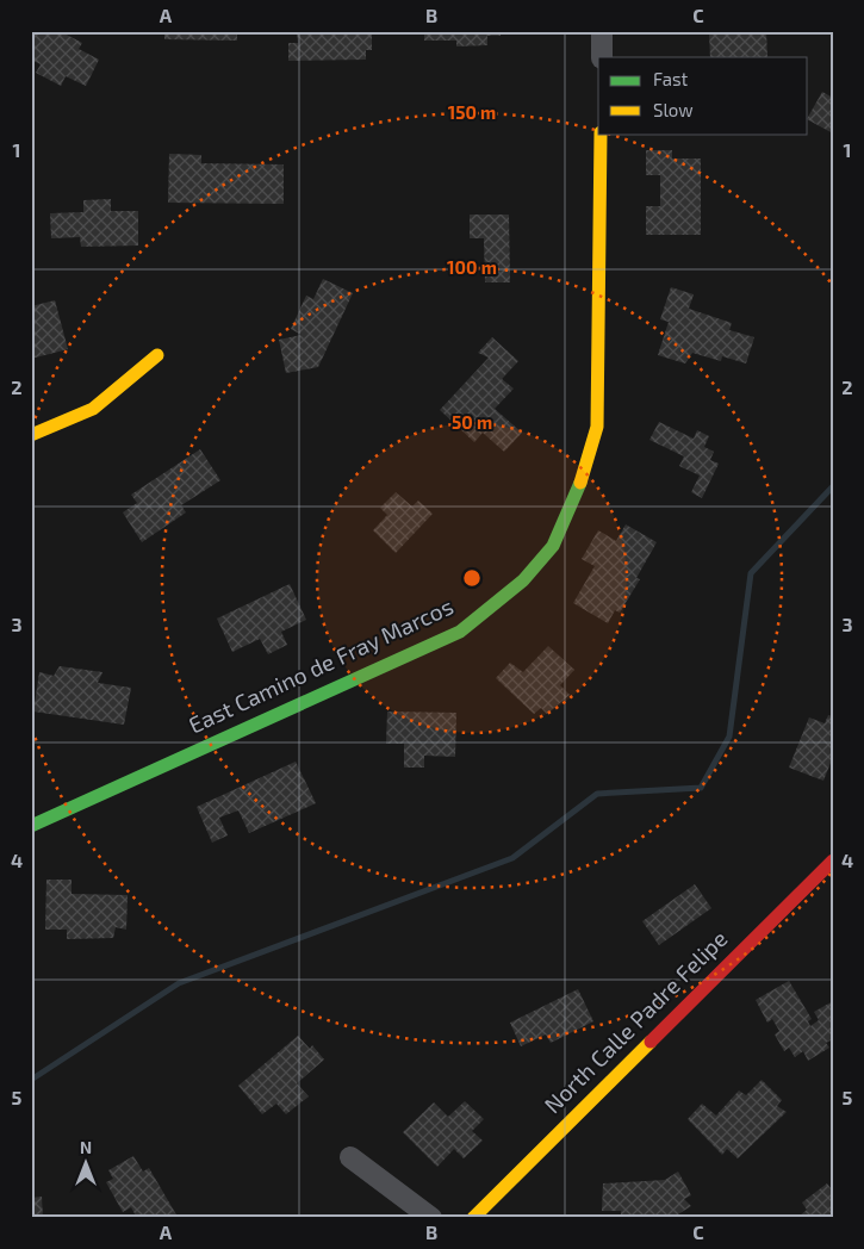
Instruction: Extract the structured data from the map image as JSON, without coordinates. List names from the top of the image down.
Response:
{
  "streets": {
    "street": ["East Camino de Fray Marcos", "North Calle Padre Felipe"]
  },
  "legend": ["Fast", "Slow"],
  "north": "top",
  "grid": {
    "columns": ["A", "B", "C"],
    "rows": [
      "1",
      "2",
      "3",
      "4",
      "5"
    ]
  },
  "rings": ["150 m", "100 m", "50 m"]
}
